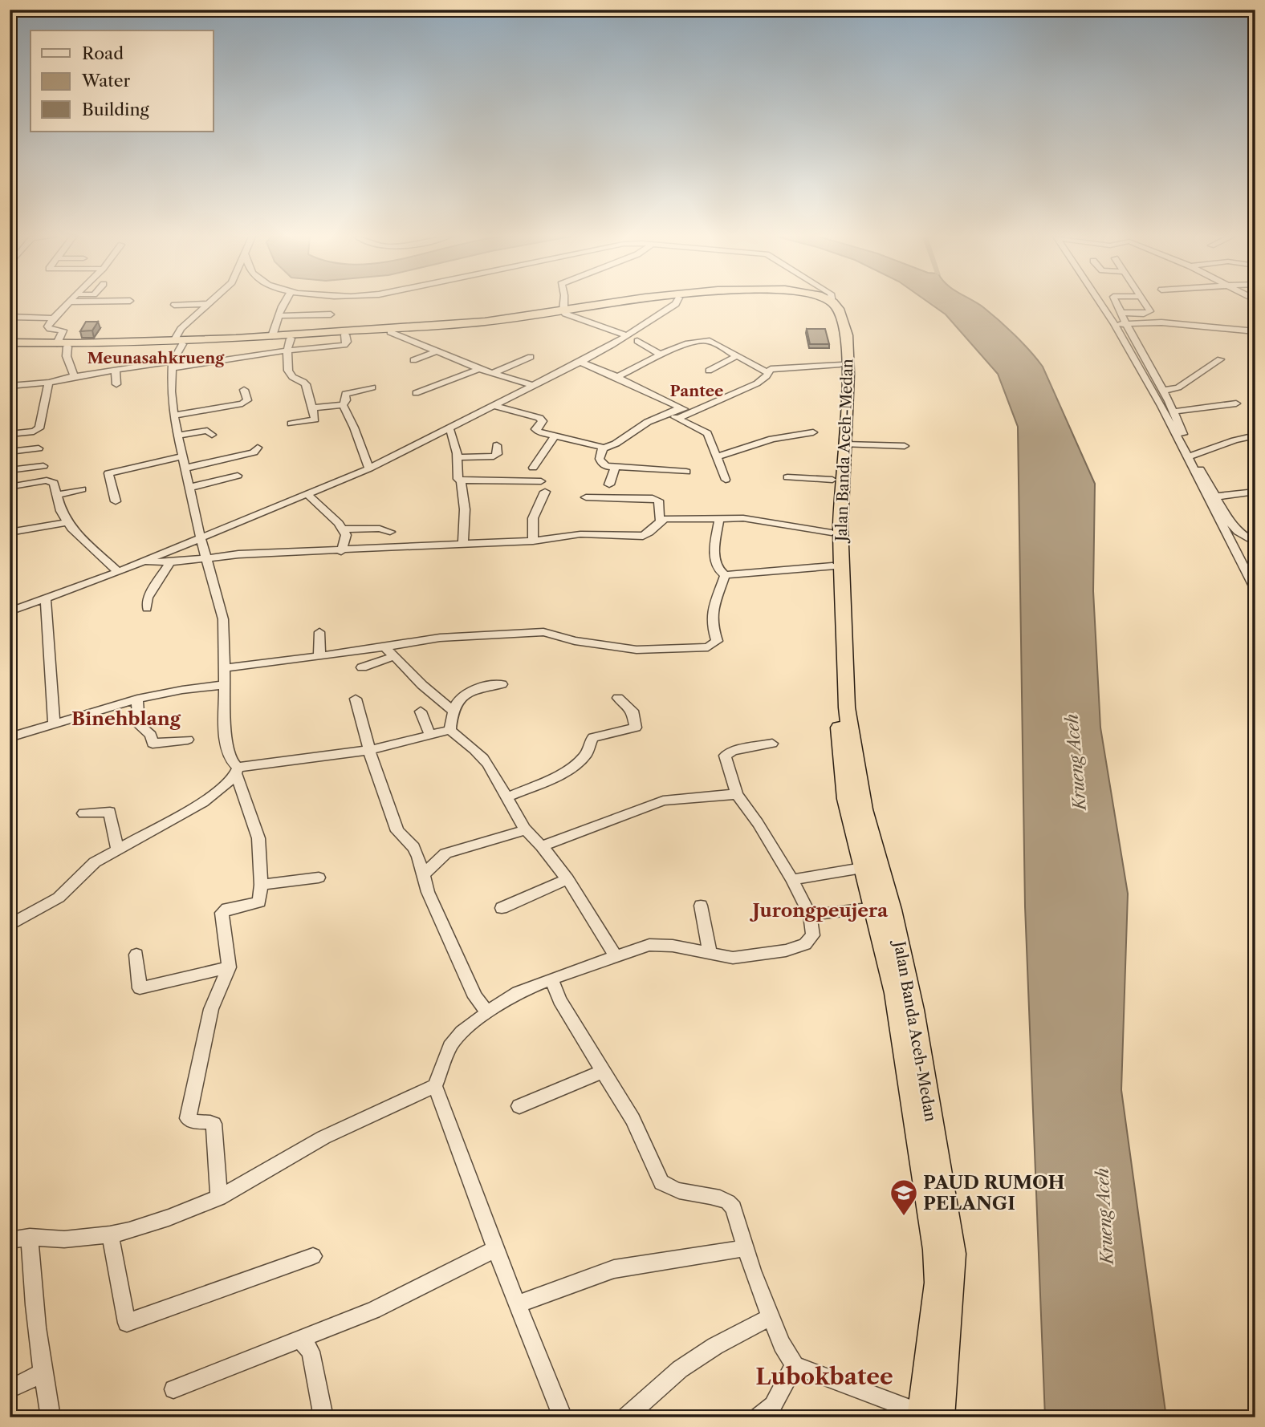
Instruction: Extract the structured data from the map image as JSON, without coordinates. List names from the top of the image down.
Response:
{
  "streets": {
    "highway": ["Jalan Banda Aceh-Medan"]
  },
  "districts": [
    "Meunasahkrueng",
    "Pantee",
    "Binehblang",
    "Jurongpeujera",
    "Lubokbatee"
  ],
  "water": ["Krueng Aceh"],
  "places": {
    "school or university": ["PAUD RUMOH PELANGI"]
  },
  "legend": ["Road", "Water", "Building"]
}
